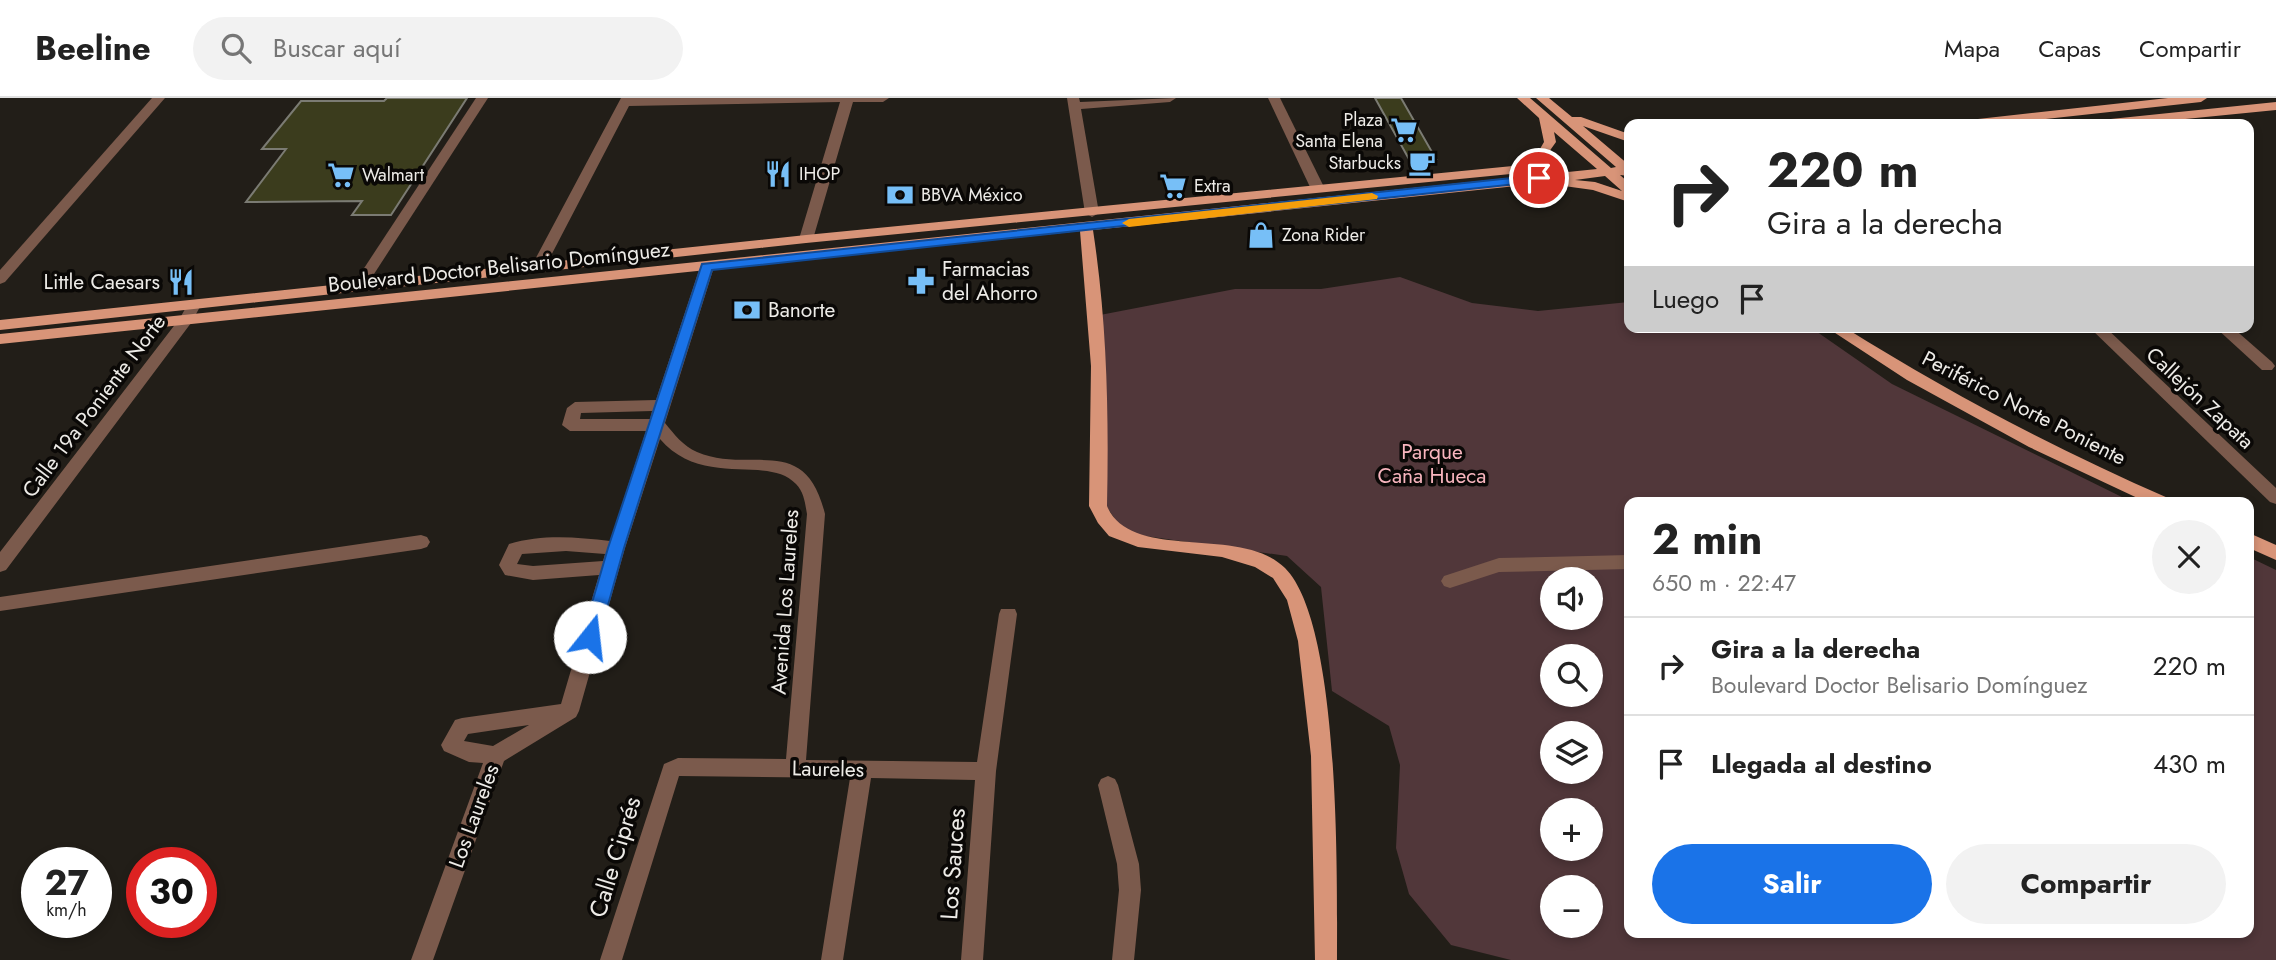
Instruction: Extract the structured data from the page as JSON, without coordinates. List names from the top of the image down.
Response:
{
  "streets": {
    "main road": ["Boulevard Doctor Belisario Domínguez", "Periférico Norte Poniente"],
    "street": [
      "Callejón Zapata",
      "Calle 19a Poniente Norte",
      "Avenida Los Laureles",
      "Laureles",
      "Los Laureles",
      "Calle Ciprés",
      "Los Sauces"
    ]
  },
  "crossings": [
    ["Boulevard Doctor Belisario Domínguez", "Calle 19a Poniente Norte"],
    ["Avenida Los Laureles", "Laureles"],
    ["Laureles", "Calle Ciprés"],
    ["Laureles", "Los Sauces"]
  ],
  "parks": ["Parque Caña Hueca"],
  "places": {
    "supermarket": ["Plaza Santa Elena", "Walmart", "Extra"],
    "cafe": ["Starbucks"],
    "restaurant": ["IHOP", "Little Caesars"],
    "bank": ["BBVA México", "Banorte"],
    "shop": ["Zona Rider"],
    "pharmacy": ["Farmacias del Ahorro"]
  },
  "page": {
    "header": "Beeline",
    "search": "Buscar aquí",
    "nav": ["Mapa", "Capas", "Compartir"],
    "turn": ["220 m", "Gira a la derecha"],
    "then": "Luego",
    "heading": ["2 min", "650 m · 22:47"],
    "map_buttons": ["+", "−"],
    "list": [
      {
        "name": "Gira a la derecha",
        "note": "Boulevard Doctor Belisario Domínguez",
        "value": "220 m"
      },
      {
        "name": "Llegada al destino",
        "value": "430 m"
      }
    ],
    "buttons": ["Salir", "Compartir"],
    "speed": "27 km/h",
    "limit": "30"
  }
}
